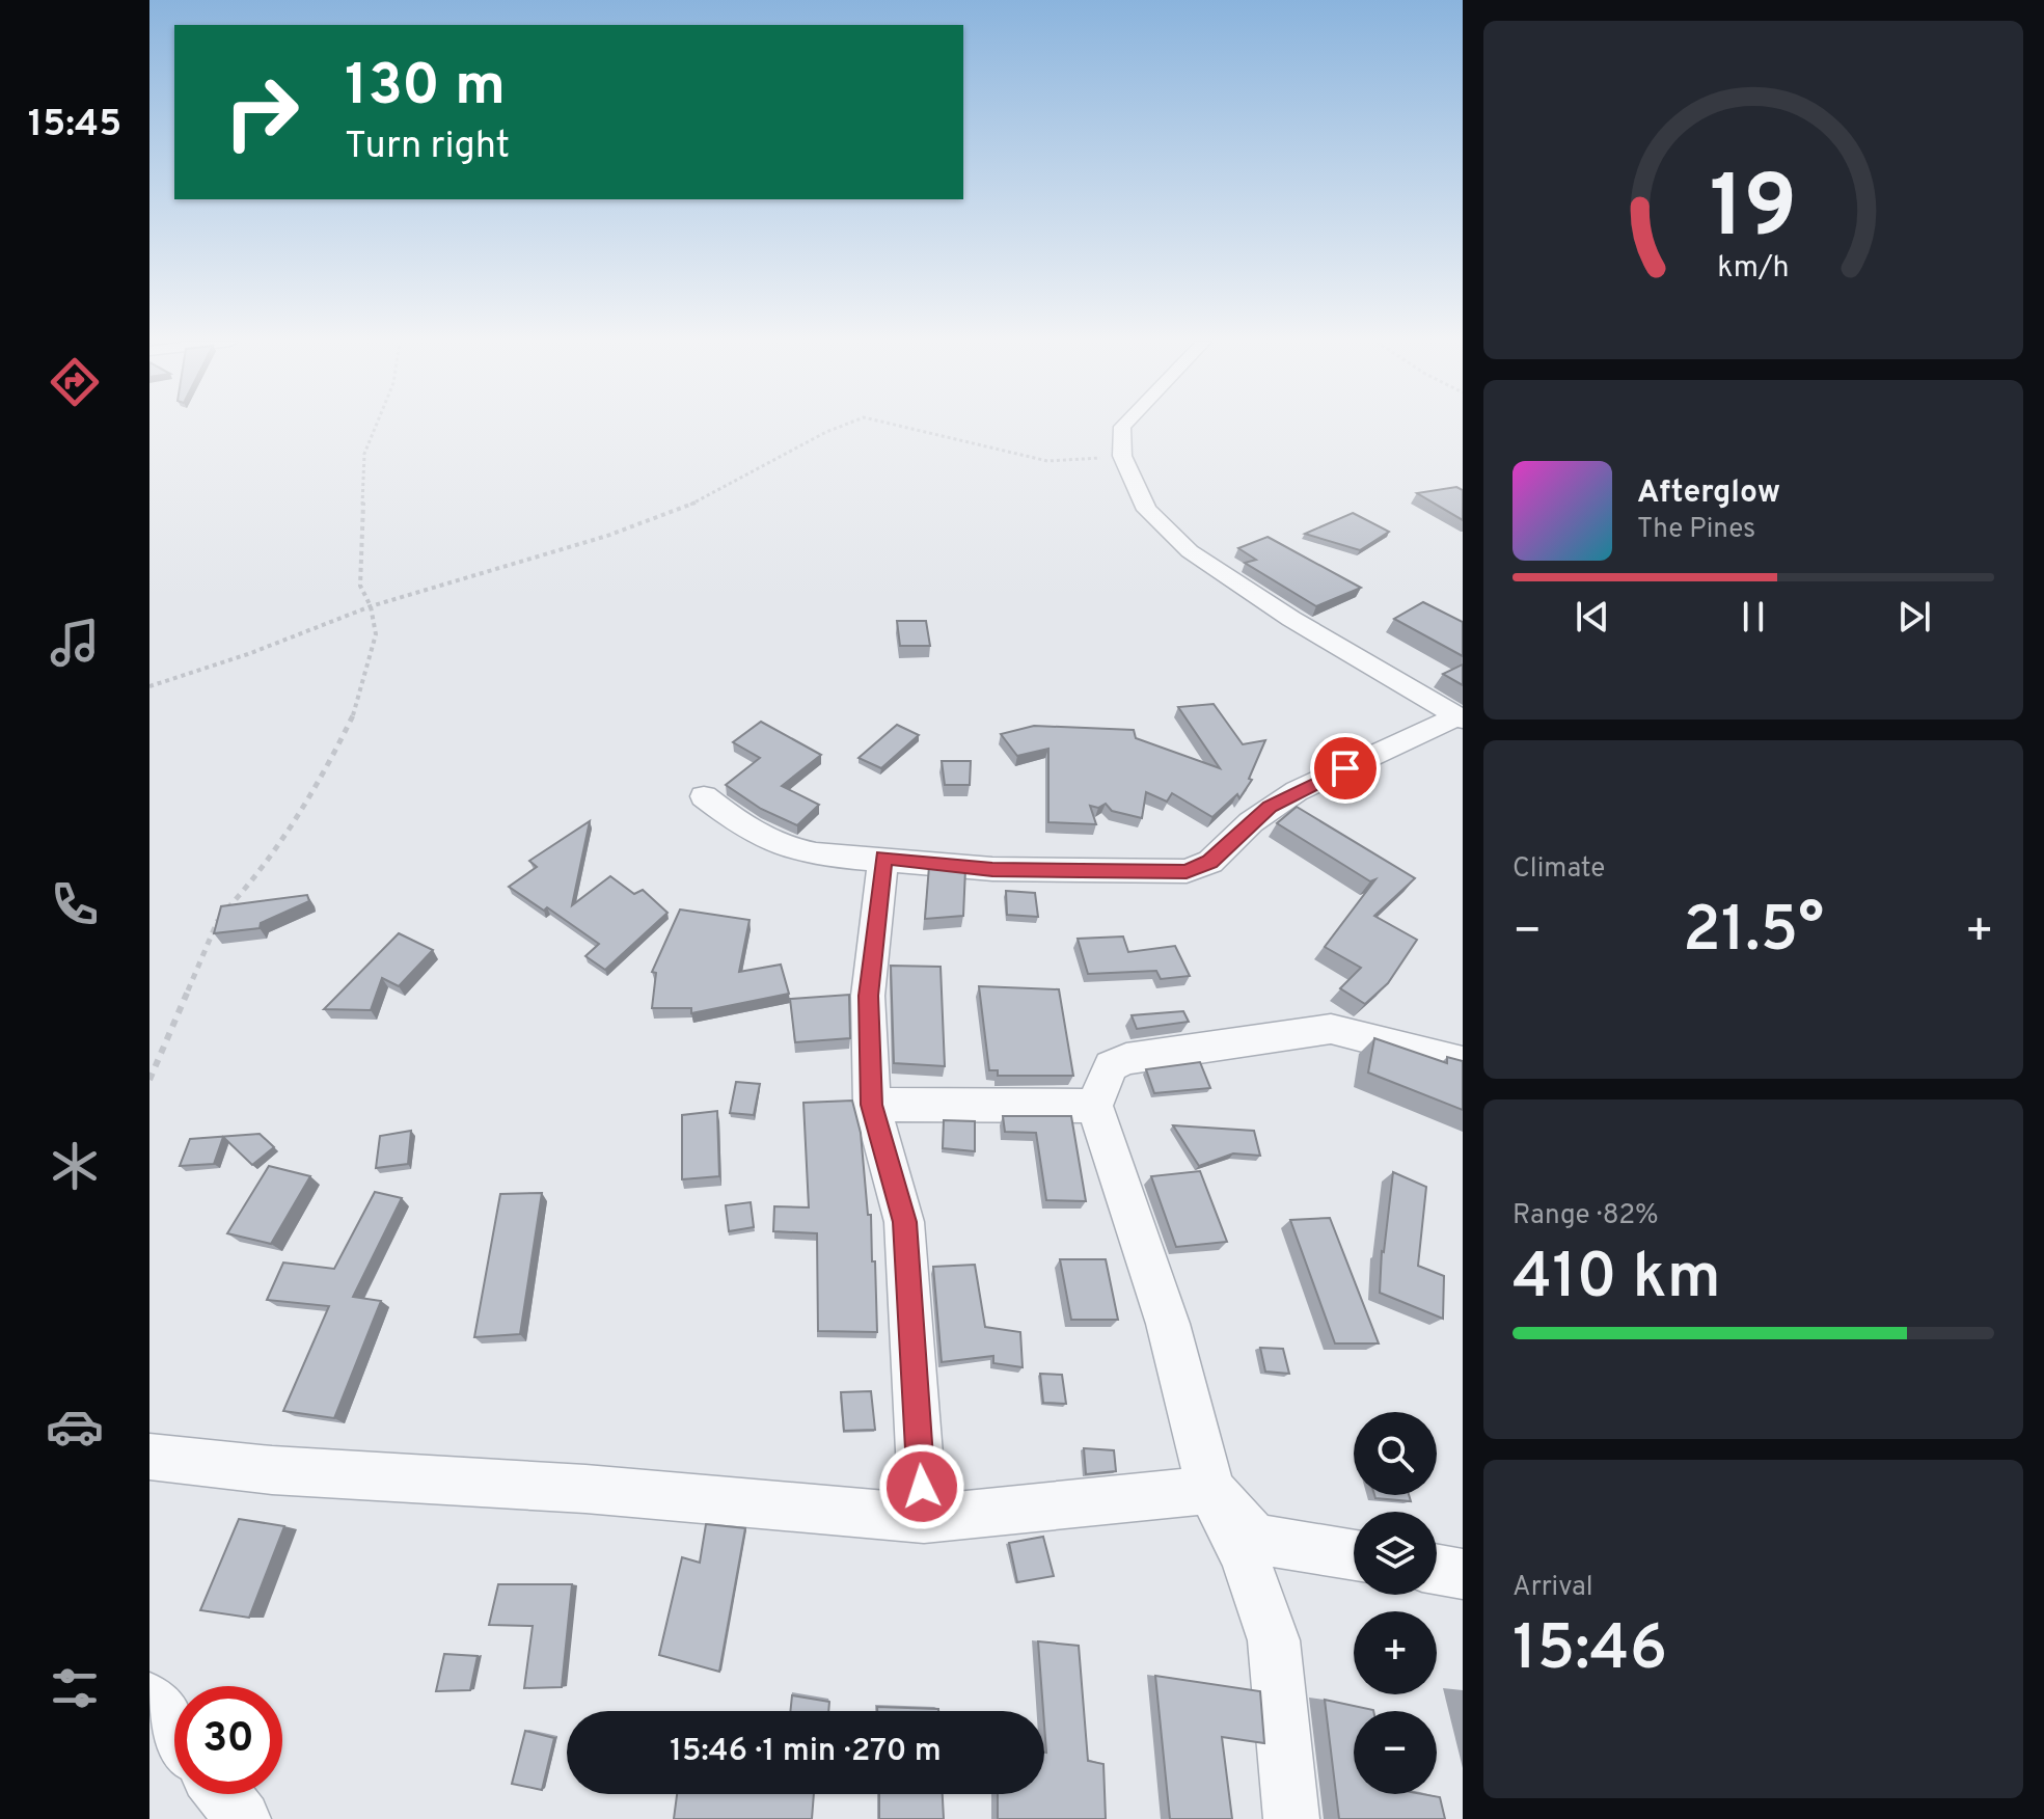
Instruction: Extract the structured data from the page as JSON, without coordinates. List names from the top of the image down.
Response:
{
  "page": {
    "tabs": "15:45",
    "turn": ["130 m", "Turn right"],
    "song": ["Afterglow", "The Pines"],
    "tile": [
      "Climate",
      ["Range · 82%", "410 km"],
      ["Arrival", "15:46"]
    ],
    "heat": ["−", "21.5°", "+"],
    "map_buttons": ["+", "−"],
    "limit": "30",
    "trip": "15:46 · 1 min · 270 m",
    "gauge": ["19", "km/h"]
  }
}
